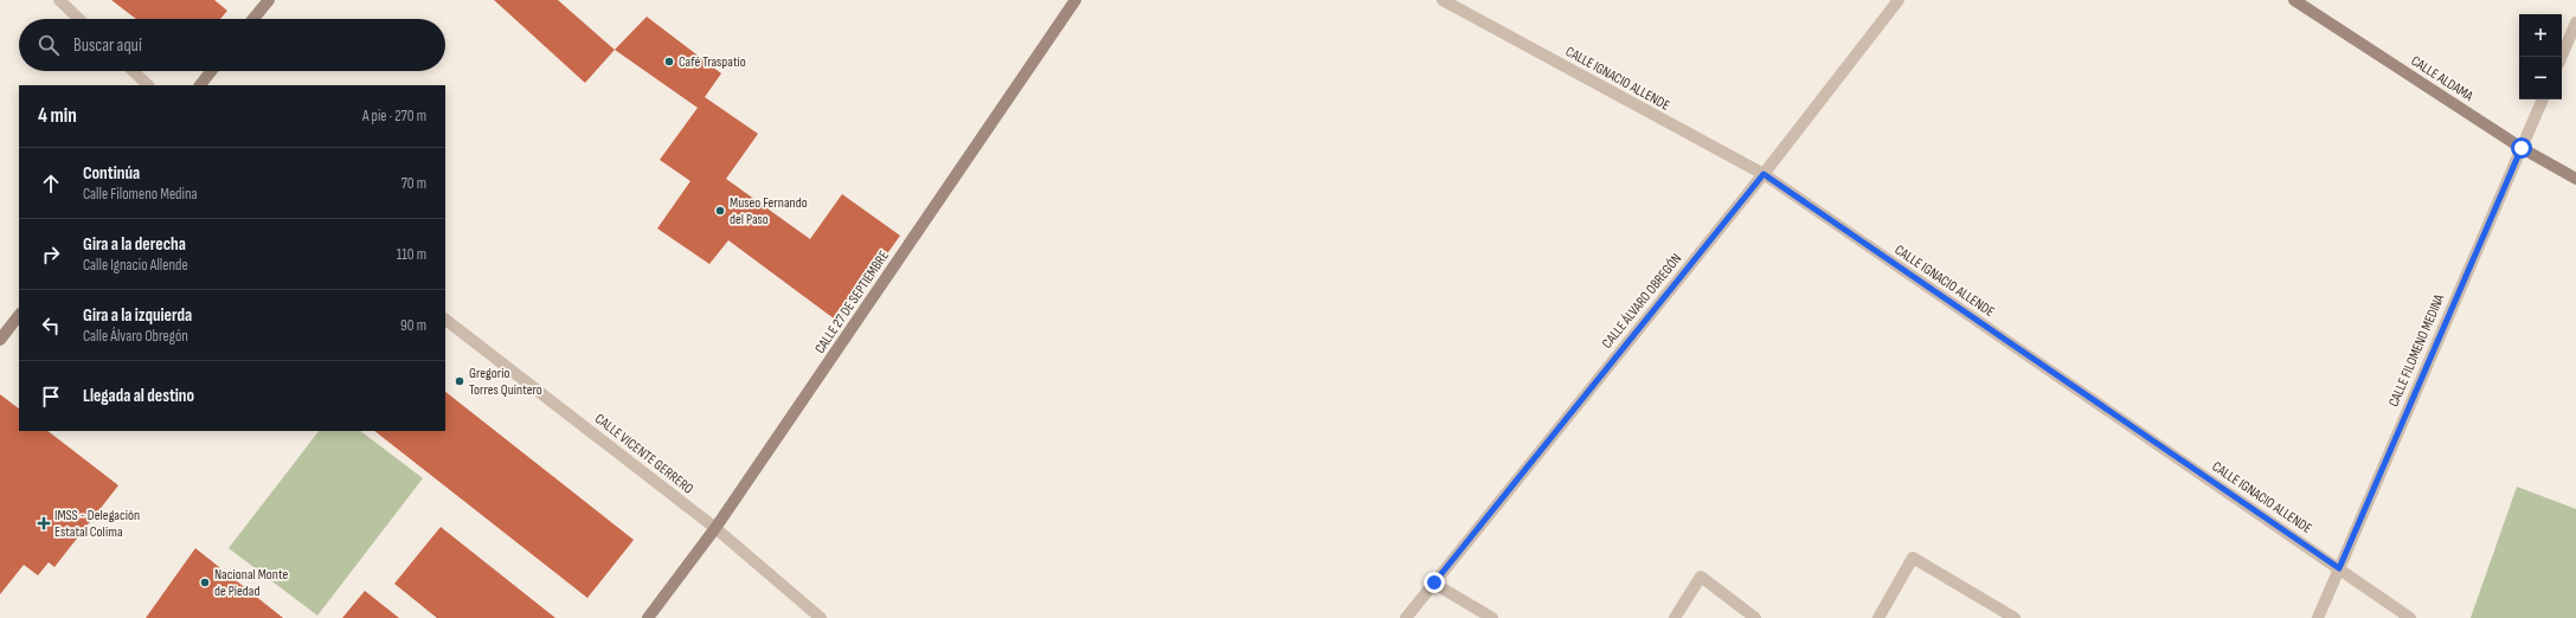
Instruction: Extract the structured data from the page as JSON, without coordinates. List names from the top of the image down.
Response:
{
  "streets": {
    "street": [
      "CALLE IGNACIO ALLENDE",
      "CALLE ALDAMA",
      "CALLE ÁLVARO OBREGÓN",
      "CALLE 27 DE SEPTIEMBRE",
      "CALLE FILOMENO MEDINA",
      "CALLE VICENTE GERRERO"
    ]
  },
  "crossings": [
    ["CALLE IGNACIO ALLENDE", "CALLE ÁLVARO OBREGÓN"],
    ["CALLE IGNACIO ALLENDE", "CALLE FILOMENO MEDINA"],
    ["CALLE ALDAMA", "CALLE FILOMENO MEDINA"],
    ["CALLE 27 DE SEPTIEMBRE", "CALLE VICENTE GERRERO"]
  ],
  "places": {
    "other": [
      "Café Traspatio",
      "Museo Fernando del Paso",
      "Gregorio Torres Quintero",
      "Nacional Monte de Piedad"
    ],
    "health": ["IMSS - Delegación Estatal Colima"]
  },
  "page": {
    "map_buttons": ["+", "−"],
    "search": "Buscar aquí",
    "heading": ["4 min", "A pie · 270 m"],
    "list": [
      ["Continúa", "Calle Filomeno Medina", "70 m"],
      ["Gira a la derecha", "Calle Ignacio Allende", "110 m"],
      ["Gira a la izquierda", "Calle Álvaro Obregón", "90 m"],
      "Llegada al destino"
    ]
  }
}
